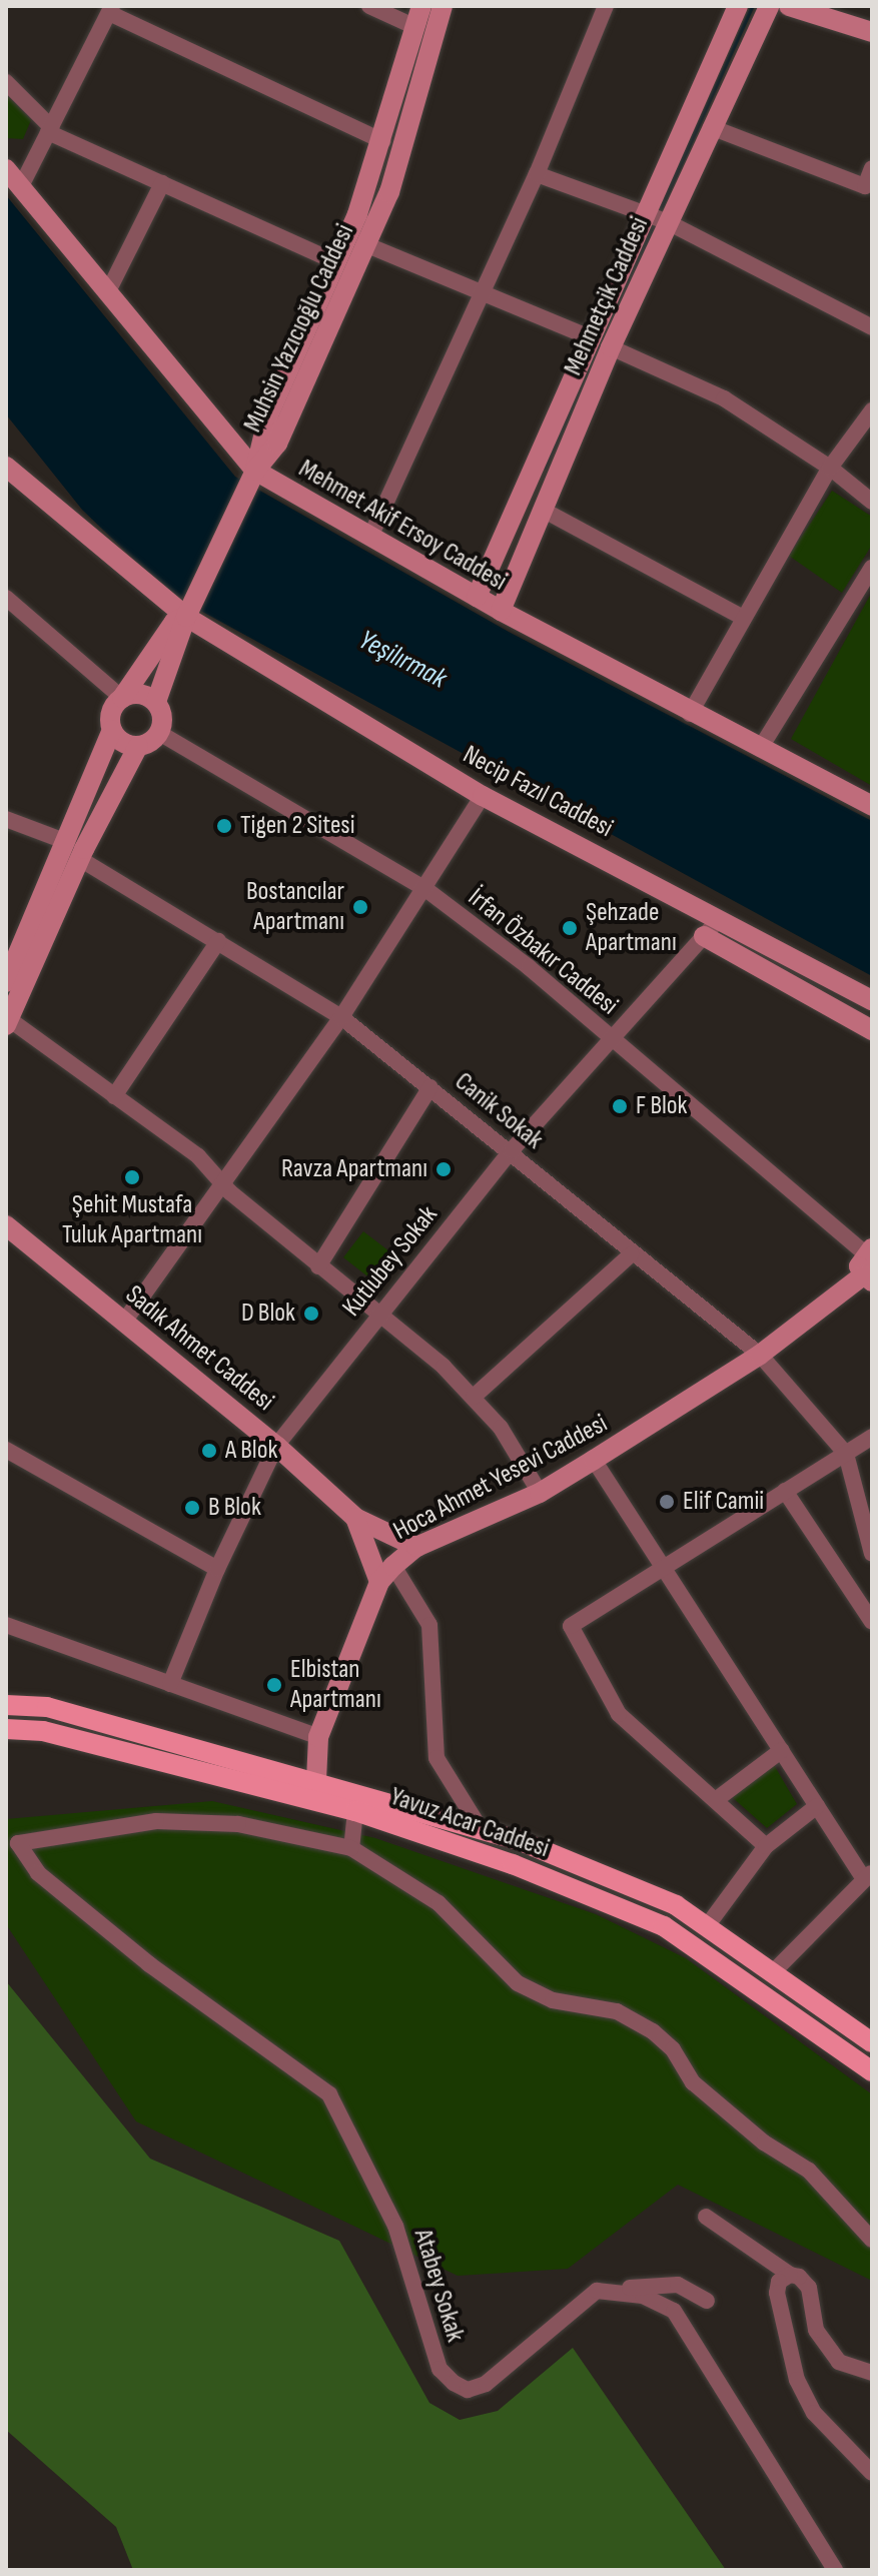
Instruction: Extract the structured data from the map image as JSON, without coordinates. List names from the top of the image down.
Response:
{
  "streets": {
    "main road": ["Yavuz Acar Caddesi"],
    "street": [
      "Mehmetçik Caddesi",
      "Muhsin Yazıcıoğlu Caddesi",
      "Mehmet Akif Ersoy Caddesi",
      "Necip Fazıl Caddesi",
      "İrfan Özbakır Caddesi",
      "Canik Sokak",
      "Kutlubey Sokak",
      "Sadık Ahmet Caddesi",
      "Hoca Ahmet Yesevi Caddesi",
      "Atabey Sokak"
    ]
  },
  "crossings": [
    ["Mehmetçik Caddesi", "Mehmet Akif Ersoy Caddesi"],
    ["Muhsin Yazıcıoğlu Caddesi", "Mehmet Akif Ersoy Caddesi"],
    ["Necip Fazıl Caddesi", "Kutlubey Sokak"],
    ["İrfan Özbakır Caddesi", "Kutlubey Sokak"],
    ["Canik Sokak", "Kutlubey Sokak"],
    ["Canik Sokak", "Hoca Ahmet Yesevi Caddesi"],
    ["Kutlubey Sokak", "Sadık Ahmet Caddesi"],
    ["Sadık Ahmet Caddesi", "Hoca Ahmet Yesevi Caddesi"],
    ["Hoca Ahmet Yesevi Caddesi", "Yavuz Acar Caddesi"]
  ],
  "water": ["Yeşilırmak"],
  "places": [
    "Tigen 2 Sitesi",
    "Bostancılar Apartmanı",
    "Şehzade Apartmanı",
    "F Blok",
    "Ravza Apartmanı",
    "Şehit Mustafa Tuluk Apartmanı",
    "D Blok",
    "A Blok",
    "Elif Camii",
    "B Blok",
    "Elbistan Apartmanı"
  ]
}
